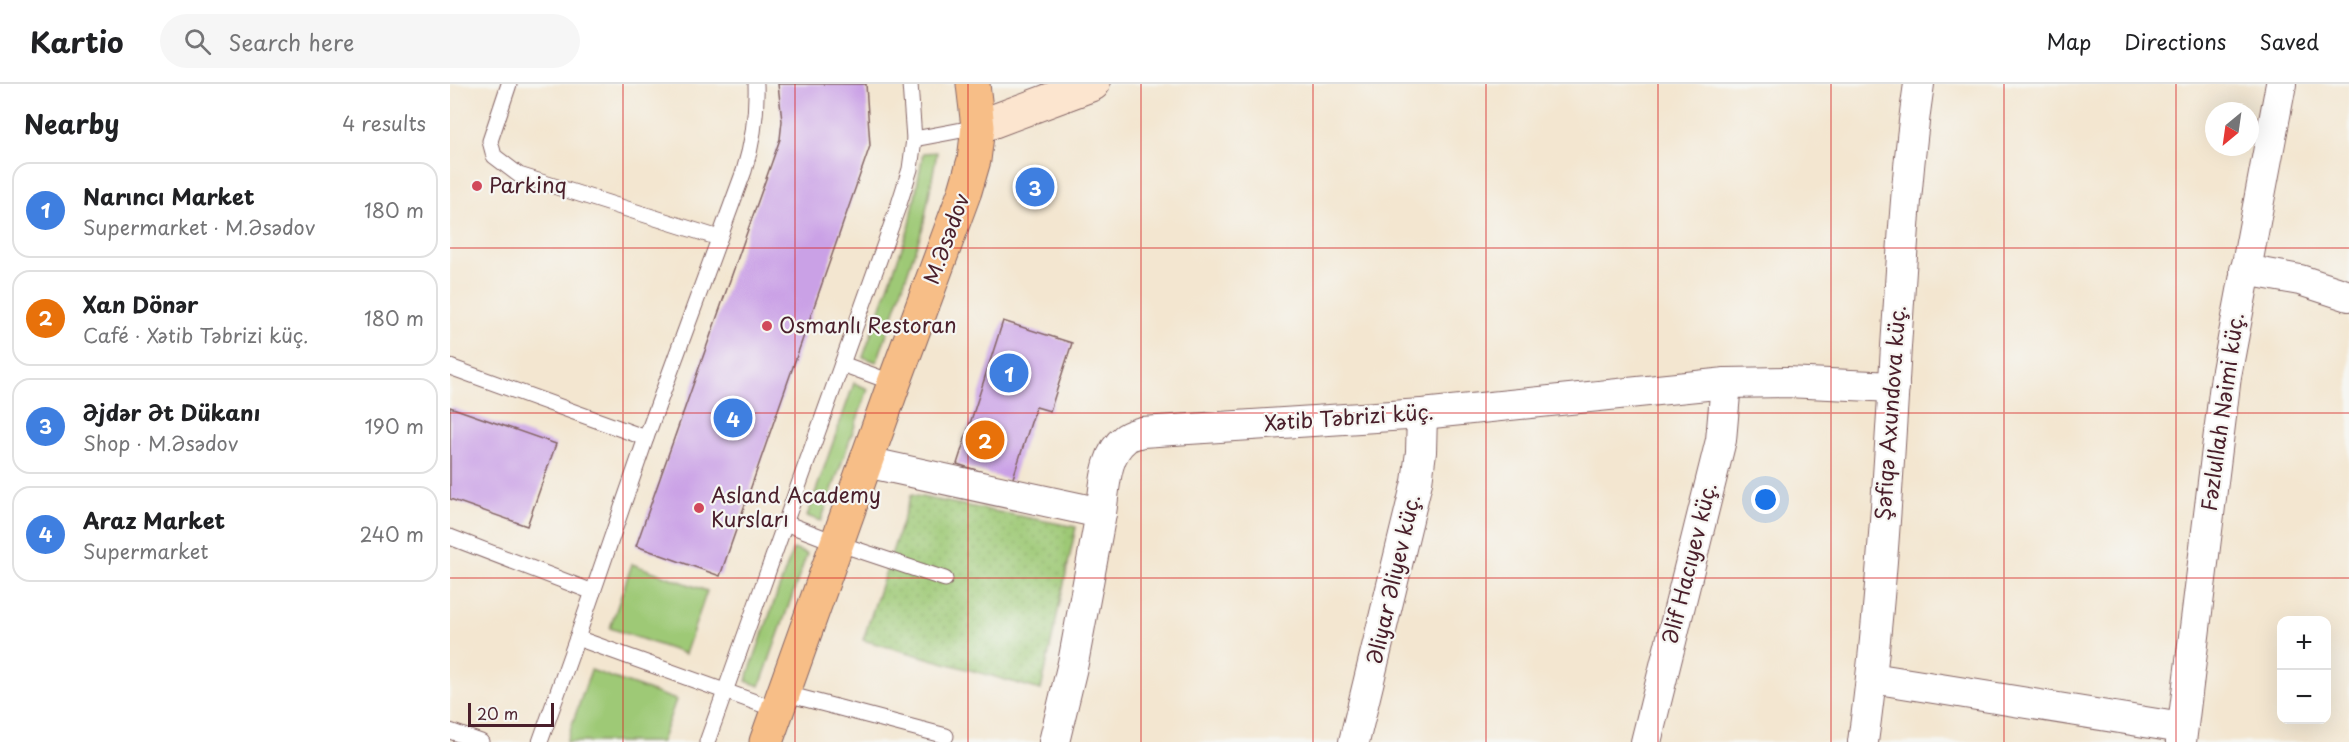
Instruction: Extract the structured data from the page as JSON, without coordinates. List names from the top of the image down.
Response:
{
  "streets": {
    "main road": ["M.Əsədov"],
    "street": [
      "Fəzlullah Nəimi küç.",
      "Şəfiqə Axundova küç.",
      "Xətib Təbrizi küç.",
      "Əlif Hacıyev küç.",
      "Əliyar Əliyev küç."
    ]
  },
  "crossings": [
    ["Şəfiqə Axundova küç.", "Xətib Təbrizi küç."],
    ["Xətib Təbrizi küç.", "Əlif Hacıyev küç."],
    ["Xətib Təbrizi küç.", "Əliyar Əliyev küç."]
  ],
  "places": ["Parkinq", "Osmanlı Restoran", "Asland Academy Kursları"],
  "scale_bar": "20 m",
  "north": "bottom left",
  "page": {
    "header": "Kartio",
    "search": "Search here",
    "nav": ["Map", "Directions", "Saved"],
    "heading": ["Nearby", "4 results"],
    "list": [
      {
        "mark": "1",
        "name": "Narıncı Market",
        "note": "Supermarket · M.Əsədov",
        "value": "180 m"
      },
      {
        "mark": "2",
        "name": "Xan Dönər",
        "note": "Café · Xətib Təbrizi küç.",
        "value": "180 m"
      },
      {
        "mark": "3",
        "name": "Əjdər Ət Dükanı",
        "note": "Shop · M.Əsədov",
        "value": "190 m"
      },
      {
        "mark": "4",
        "name": "Araz Market",
        "note": "Supermarket",
        "value": "240 m"
      }
    ],
    "pins": [
      "3",
      "1",
      "4",
      "2"
    ],
    "map_buttons": ["+", "−"],
    "scale": "20 m"
  }
}
